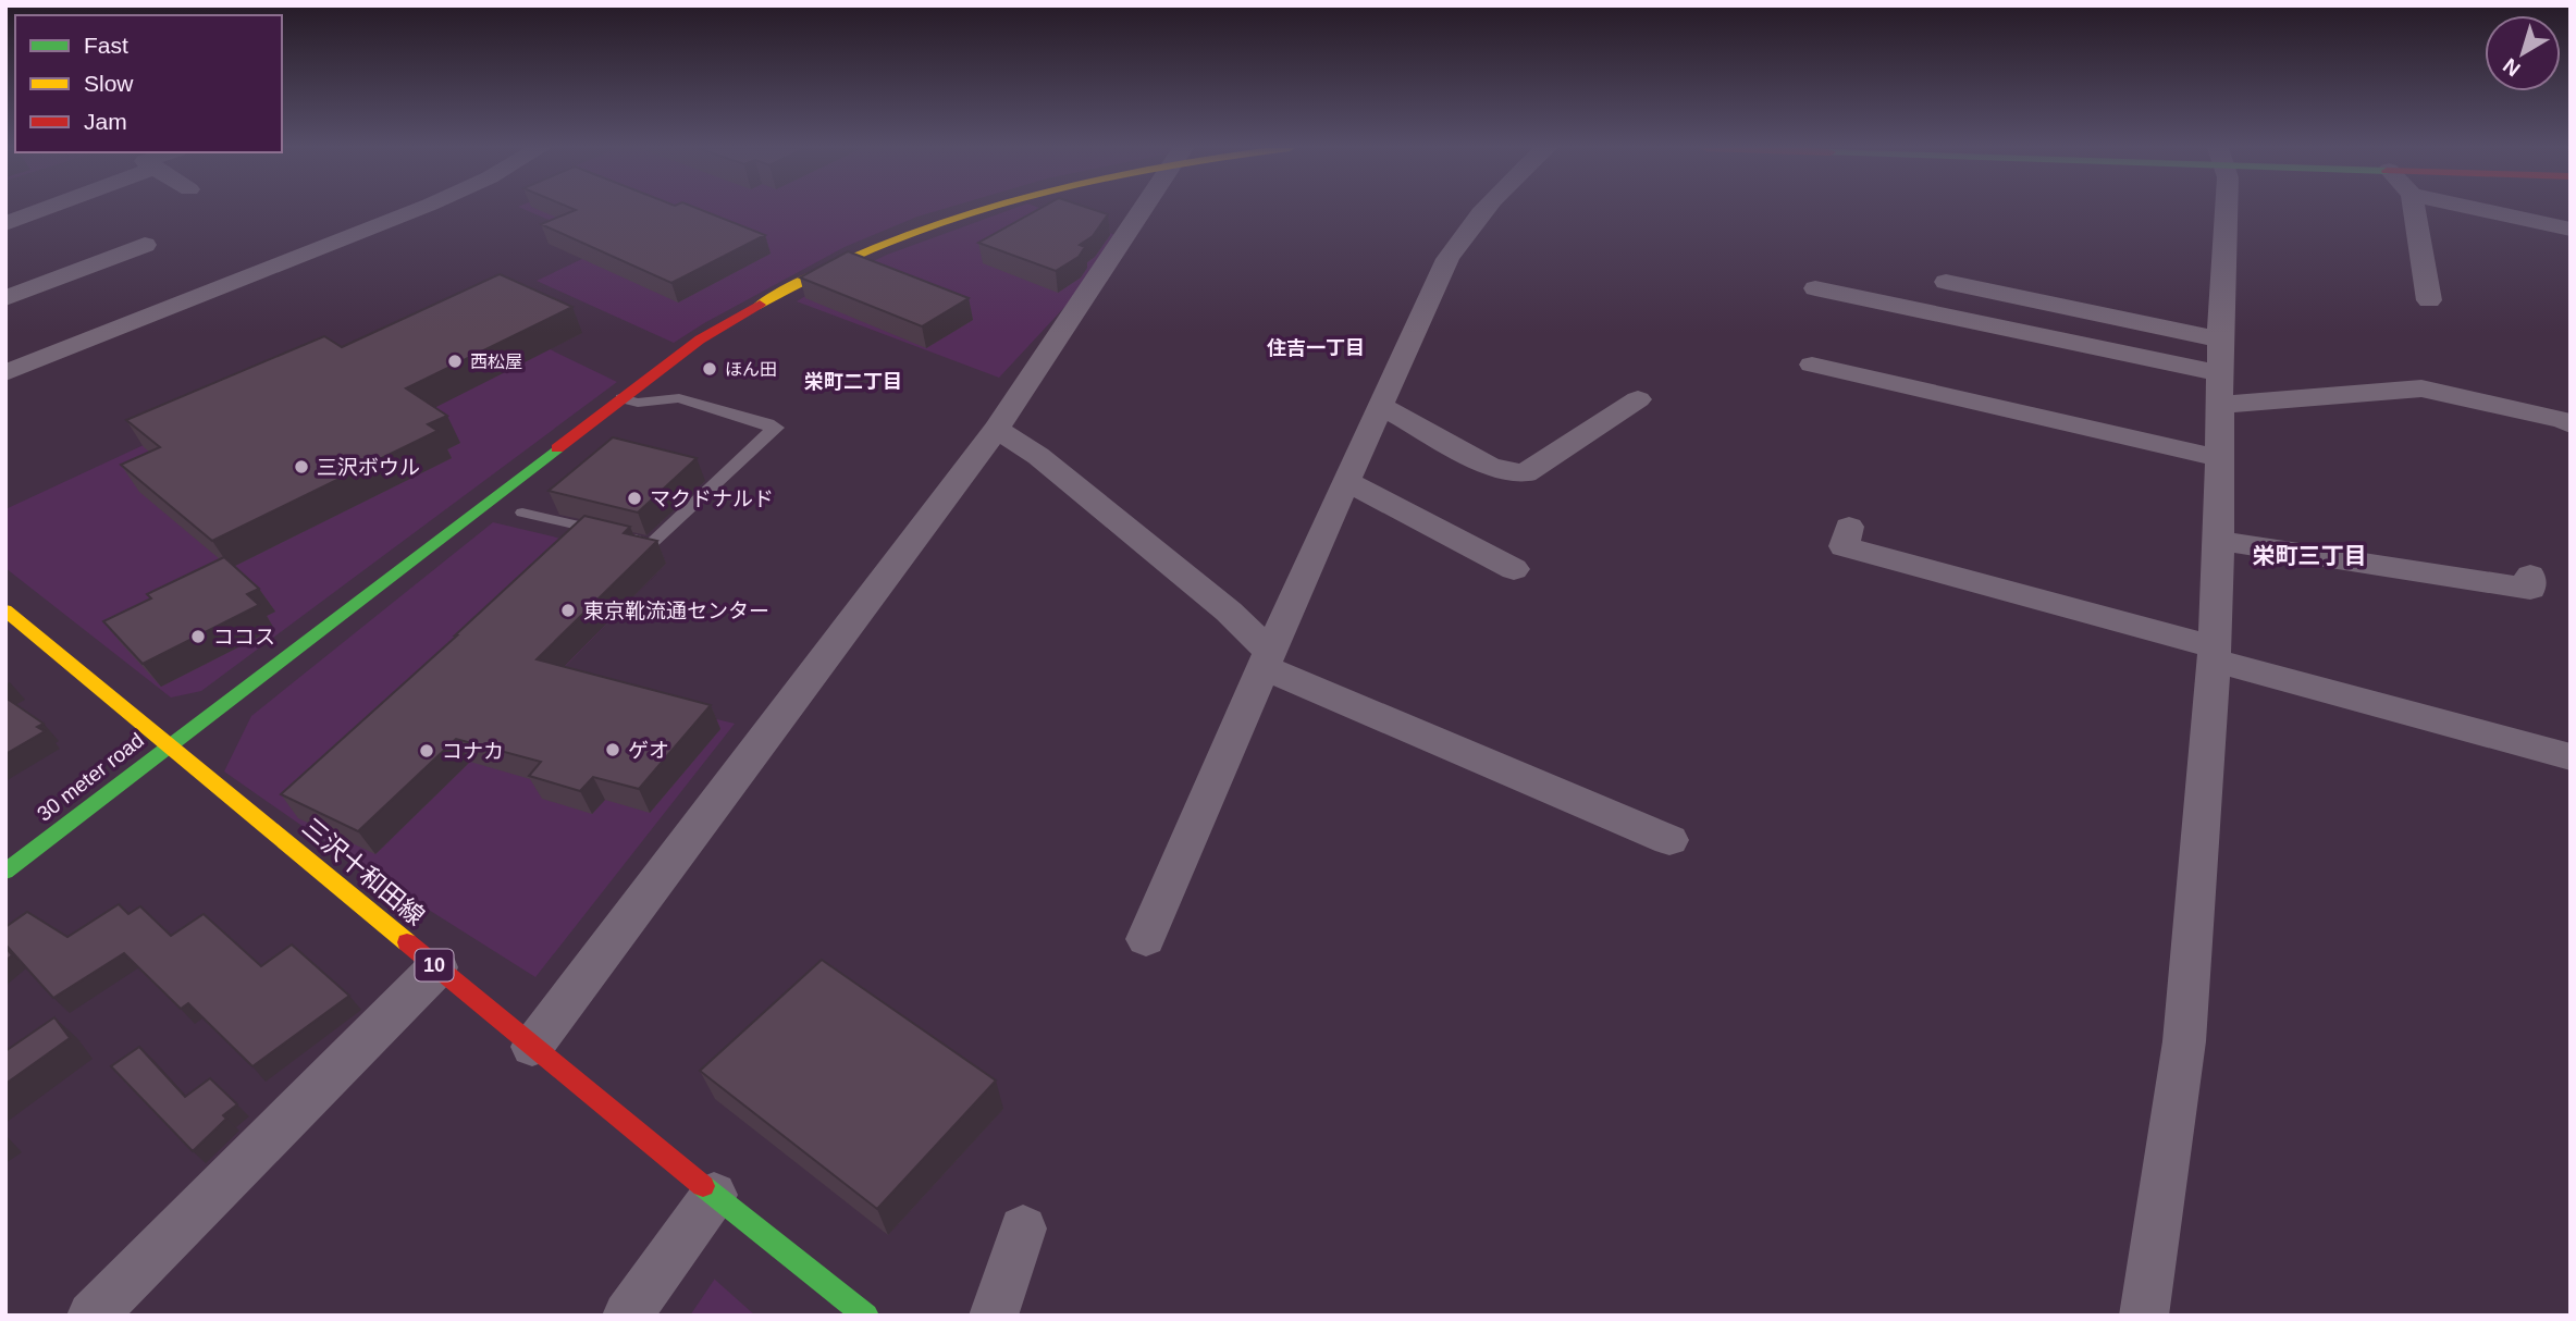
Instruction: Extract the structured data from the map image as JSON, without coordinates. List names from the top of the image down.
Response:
{
  "streets": {
    "main road": ["30 meter road", "三沢十和田線", "10"]
  },
  "crossings": [
    ["30 meter road", "三沢十和田線"]
  ],
  "districts": ["住吉一丁目", "栄町二丁目", "栄町三丁目"],
  "places": [
    "西松屋",
    "ほん田",
    "三沢ボウル",
    "マクドナルド",
    "東京靴流通センター",
    "ココス",
    "ゲオ",
    "コナカ"
  ],
  "legend": ["Fast", "Slow", "Jam"],
  "north": "bottom left"
}
